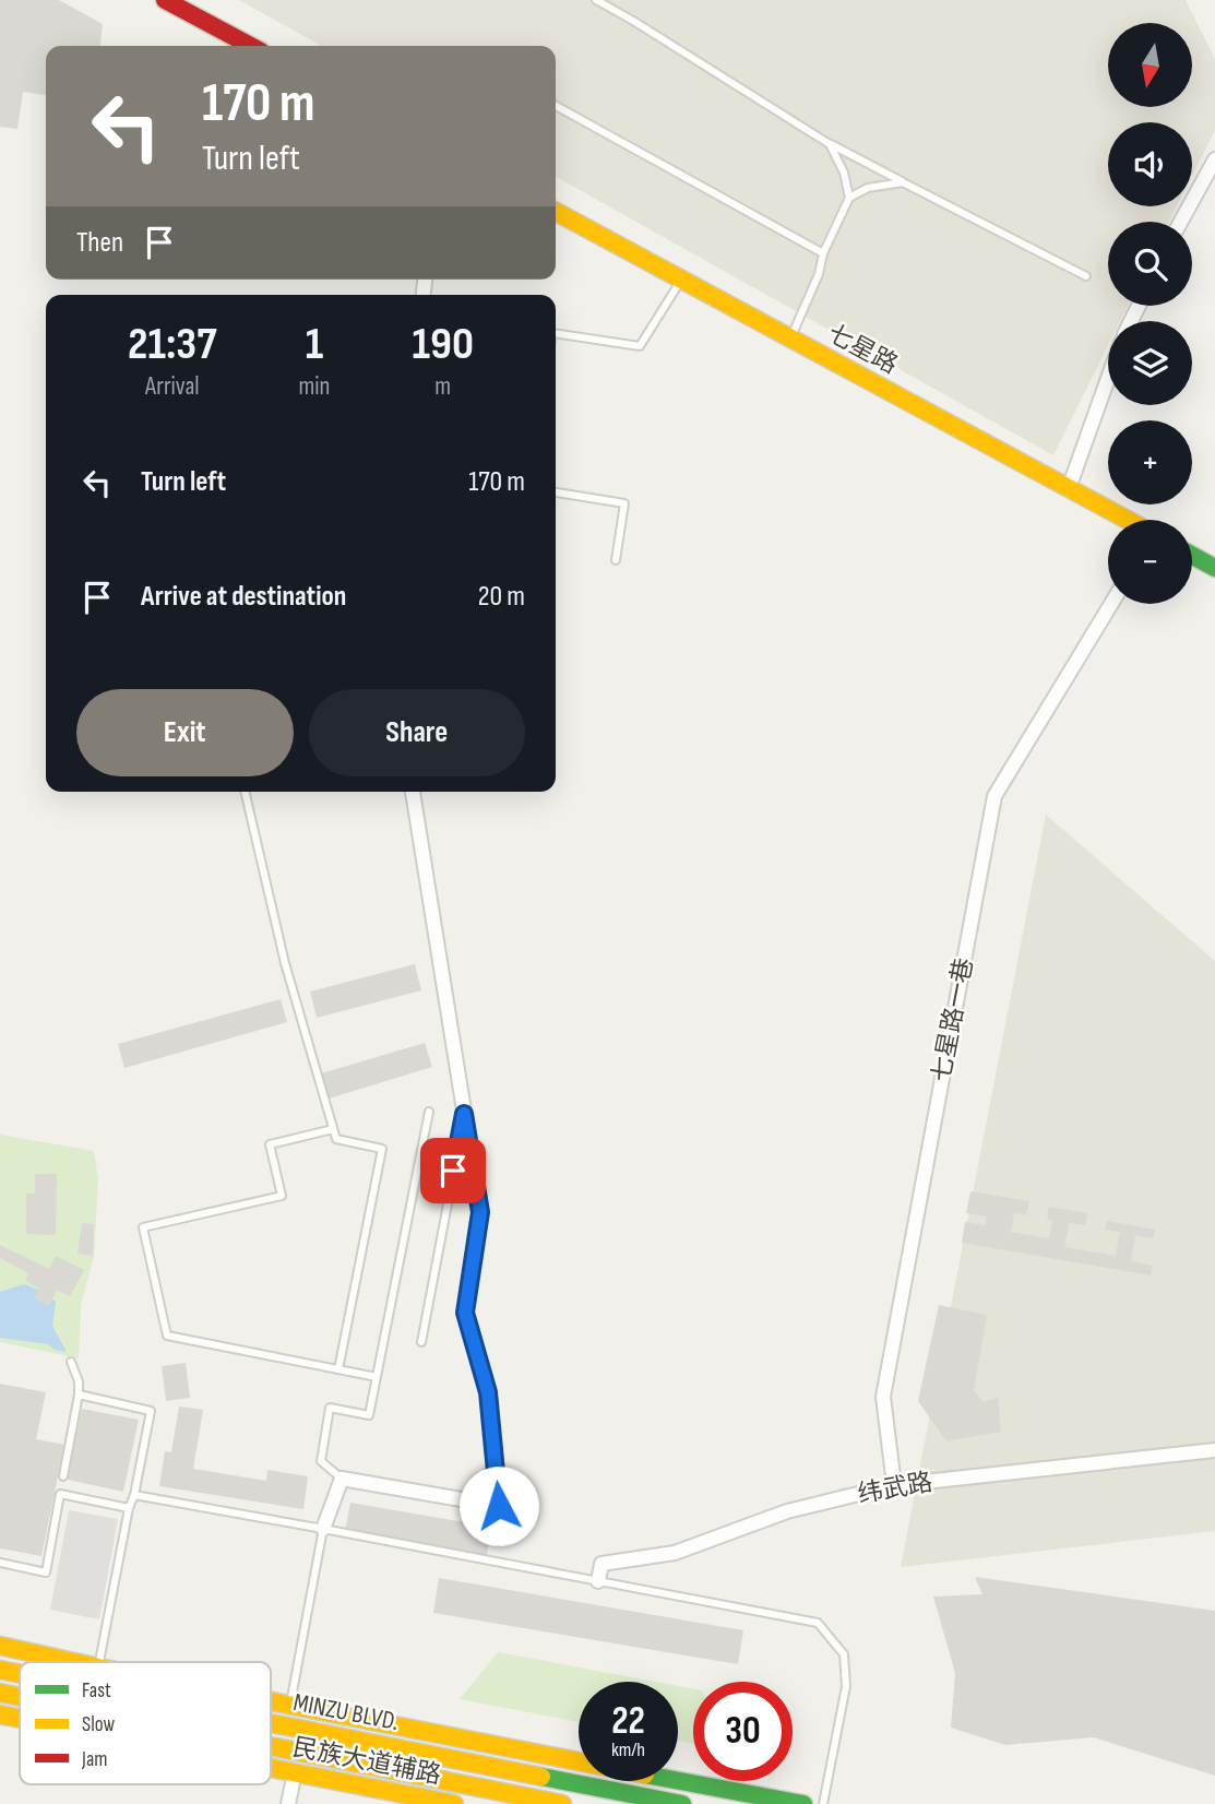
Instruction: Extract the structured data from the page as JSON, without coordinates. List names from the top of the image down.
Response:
{
  "streets": {
    "main road": ["七星路", "MINZU BLVD.", "民族大道辅路"],
    "street": ["七星路一巷", "纬武路"]
  },
  "crossings": [
    ["七星路一巷", "纬武路"]
  ],
  "legend": ["Fast", "Slow", "Jam"],
  "north": "bottom",
  "page": {
    "map_buttons": ["+", "−"],
    "turn": ["170 m", "Turn left"],
    "then": "Then",
    "eta": [
      "21:37",
      "Arrival",
      "1",
      "min",
      "190",
      "m"
    ],
    "list": [
      {
        "name": "Turn left",
        "value": "170 m"
      },
      {
        "name": "Arrive at destination",
        "value": "20 m"
      }
    ],
    "buttons": ["Exit", "Share"],
    "speed": "22 km/h",
    "limit": "30"
  }
}
